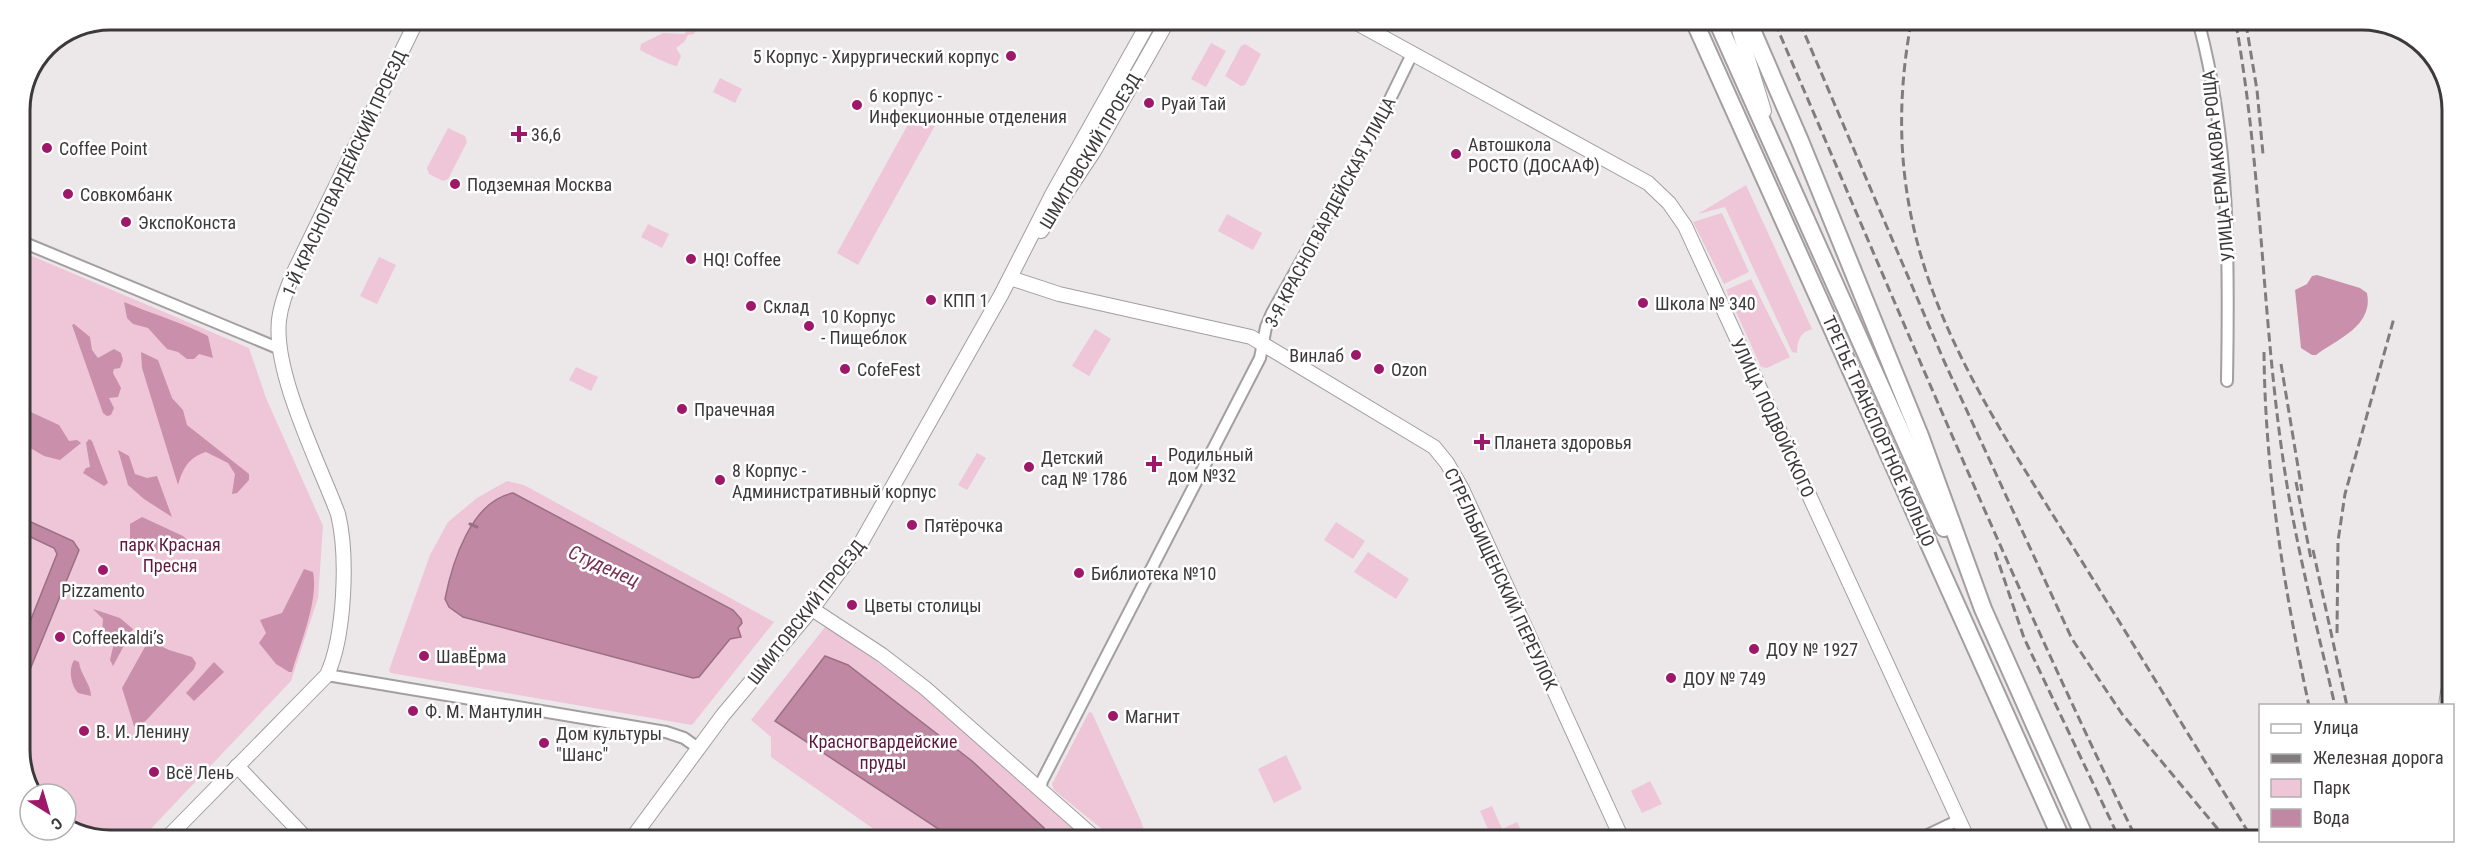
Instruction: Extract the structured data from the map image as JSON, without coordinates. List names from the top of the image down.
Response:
{
  "streets": {
    "main road": ["ТРЕТЬЕ ТРАНСПОРТНОЕ КОЛЬЦО"],
    "street": [
      "ШМИТОВСКИЙ ПРОЕЗД",
      "УЛИЦА ЕРМАКОВА РОЩА",
      "1-Й КРАСНОГВАРДЕЙСКИЙ ПРОЕЗД",
      "3-Я КРАСНОГВАРДЕЙСКАЯ УЛИЦА",
      "УЛИЦА ПОДВОЙСКОГО",
      "СТРЕЛЬБИЩЕНСКИЙ ПЕРЕУЛОК"
    ]
  },
  "crossings": [
    ["ШМИТОВСКИЙ ПРОЕЗД", "СТРЕЛЬБИЩЕНСКИЙ ПЕРЕУЛОК"],
    ["3-Я КРАСНОГВАРДЕЙСКАЯ УЛИЦА", "УЛИЦА ПОДВОЙСКОГО"],
    ["3-Я КРАСНОГВАРДЕЙСКАЯ УЛИЦА", "СТРЕЛЬБИЩЕНСКИЙ ПЕРЕУЛОК"]
  ],
  "water": ["Студенец"],
  "parks": ["парк Красная Пресня", "Красногвардейские пруды"],
  "places": {
    "other": [
      "5 Корпус - Хирургический корпус",
      "Руай Тай",
      "6 корпус - Инфекционные отделения",
      "Coffee Point",
      "Автошкола РОСТО (ДОСААФ)",
      "Подземная Москва",
      "Совкомбанк",
      "ЭкспоКонста",
      "HQ! Coffee",
      "КПП 1",
      "Школа № 340",
      "Склад",
      "10 Корпус - Пищеблок",
      "Винлаб",
      "CofeFest",
      "Ozon",
      "Прачечная",
      "Детский сад № 1786",
      "8 Корпус - Административный корпус",
      "Пятёрочка",
      "Pizzamento",
      "Библиотека №10",
      "Цветы столицы",
      "Coffeekaldi’s",
      "ДОУ № 1927",
      "ШавЁрма",
      "ДОУ № 749",
      "Ф. М. Мантулин",
      "Магнит",
      "В. И. Ленину",
      "Дом культуры \"Шанс\"",
      "Всё Лень"
    ],
    "health": ["36,6", "Планета здоровья", "Родильный дом №32"]
  },
  "legend": [
    "Улица",
    "Железная дорога",
    "Парк",
    "Вода"
  ],
  "north": "bottom right"
}
